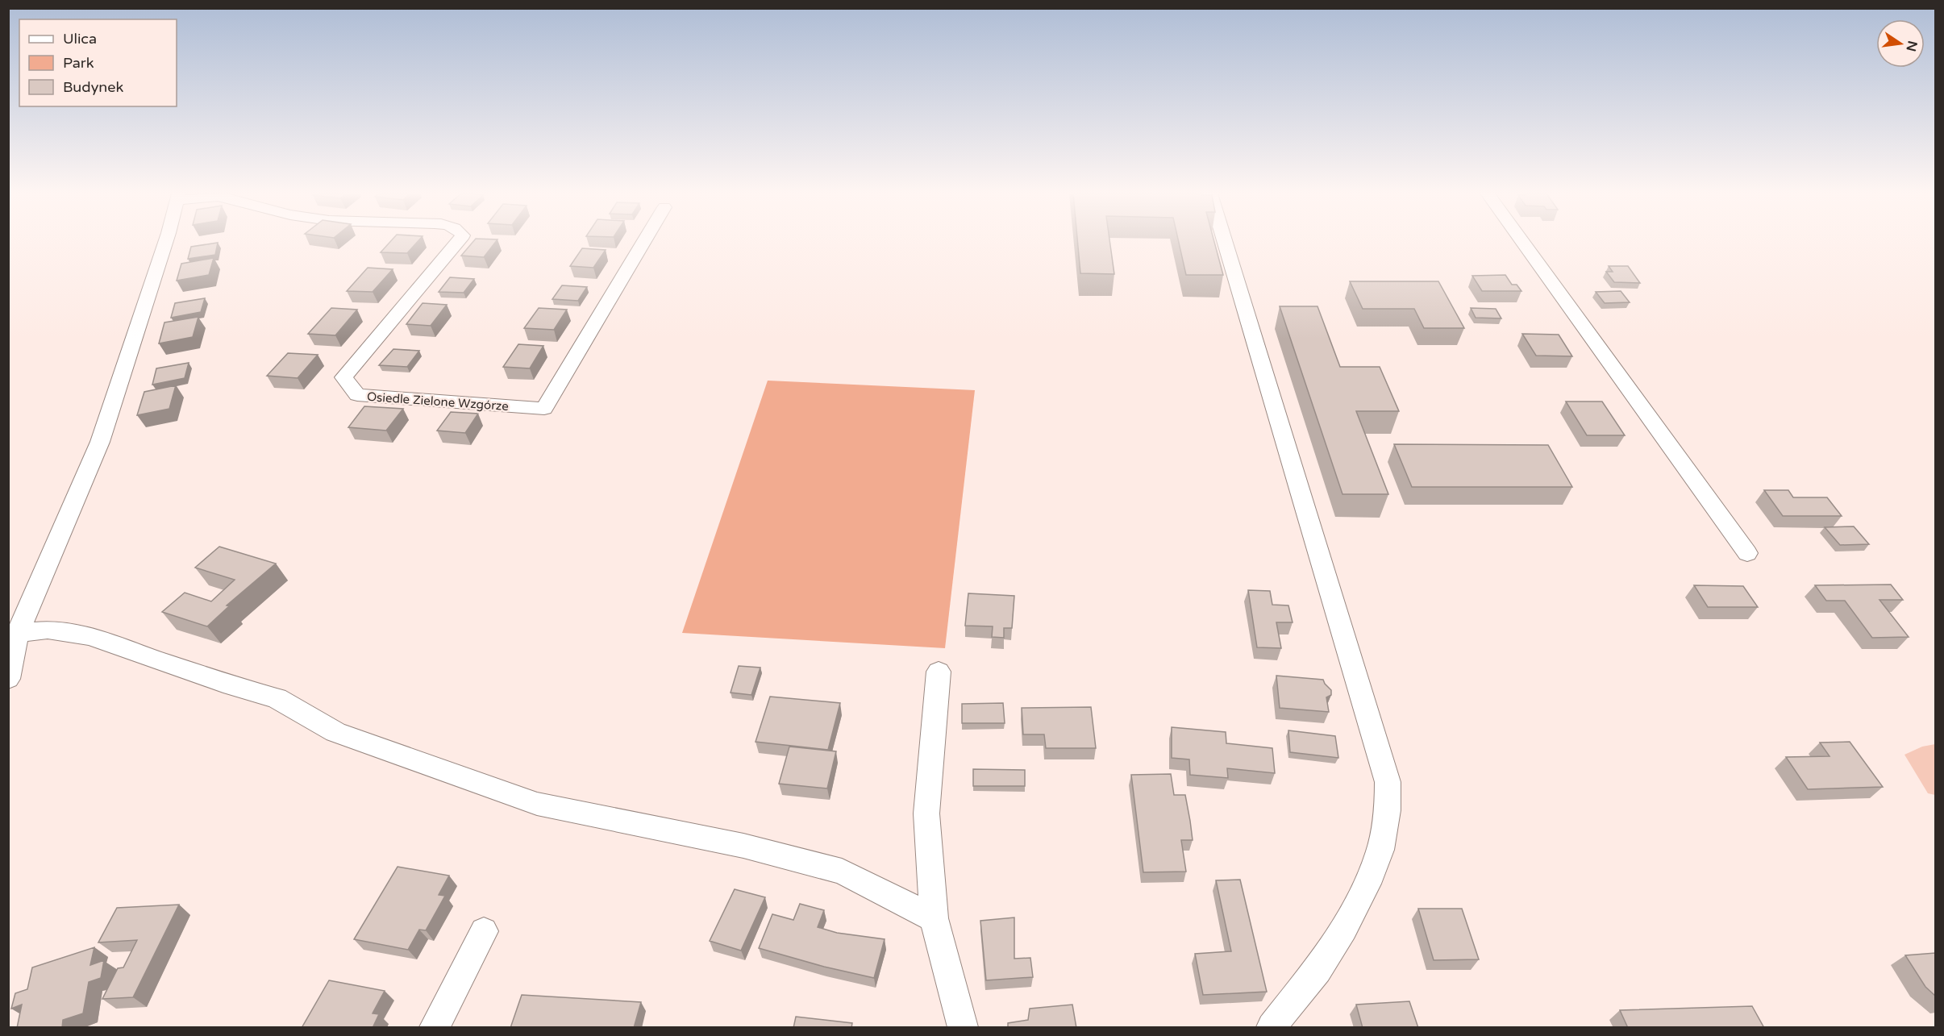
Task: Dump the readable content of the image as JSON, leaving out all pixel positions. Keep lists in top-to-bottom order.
{
  "streets": {
    "street": ["Osiedle Zielone Wzgórze"]
  },
  "legend": ["Ulica", "Park", "Budynek"],
  "north": "right"
}
